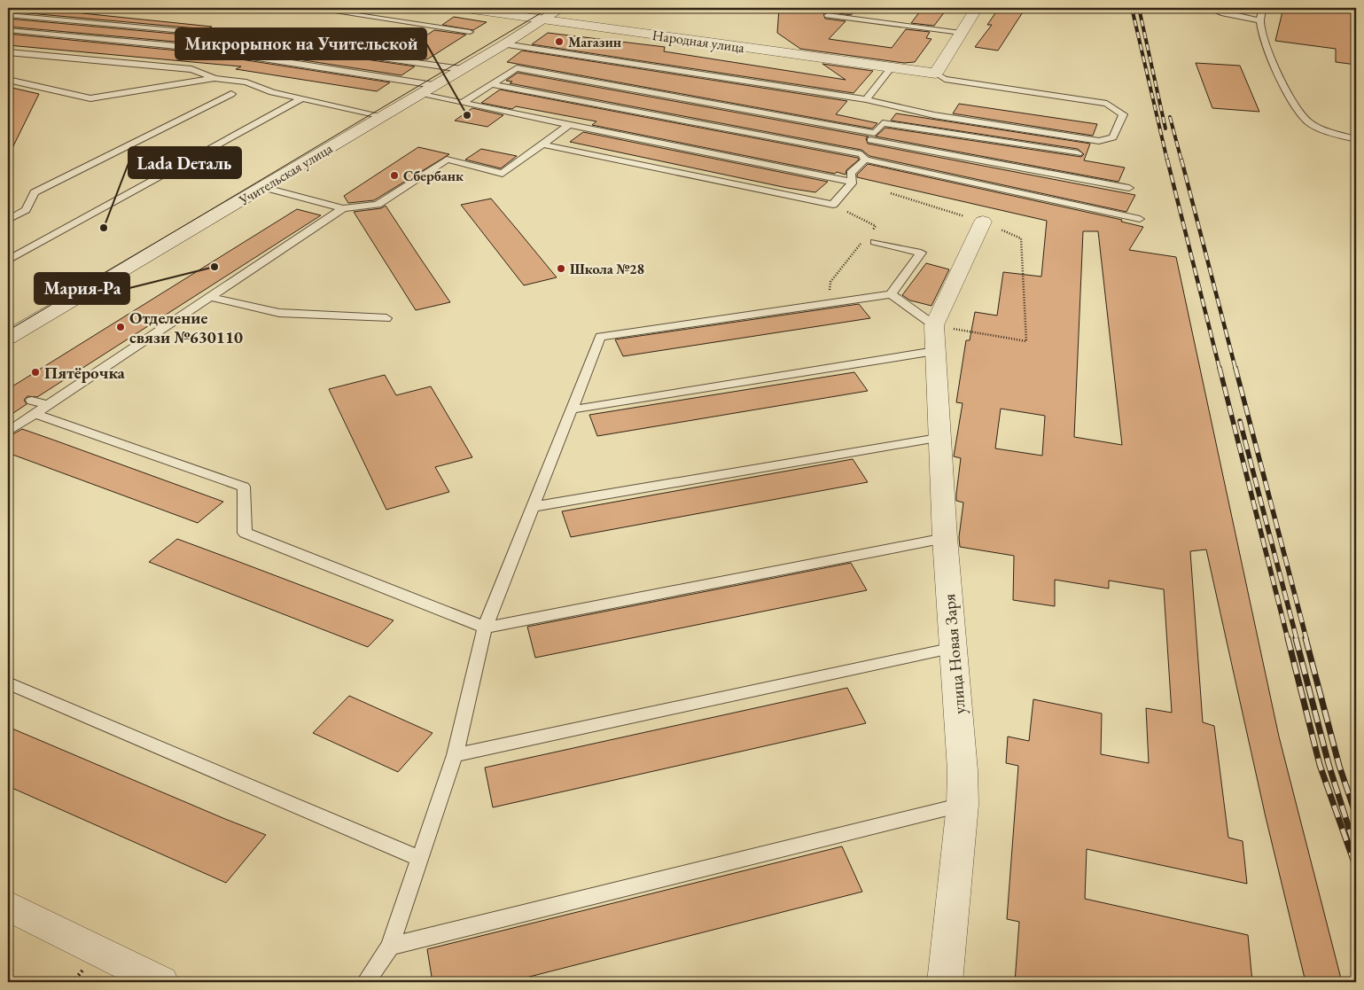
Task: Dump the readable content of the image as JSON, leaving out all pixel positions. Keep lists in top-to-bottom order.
{
  "streets": {
    "street": ["Народная улица", "Учительская улица", "улица Новая Заря"]
  },
  "crossings": [
    ["Народная улица", "Учительская улица"]
  ],
  "places": [
    "Магазин",
    "Микрорынок на Учительской",
    "Сбербанк",
    "Lada Dеталь",
    "Мария-Ра",
    "Школа №28",
    "Отделение связи №630110",
    "Пятёрочка"
  ]
}
